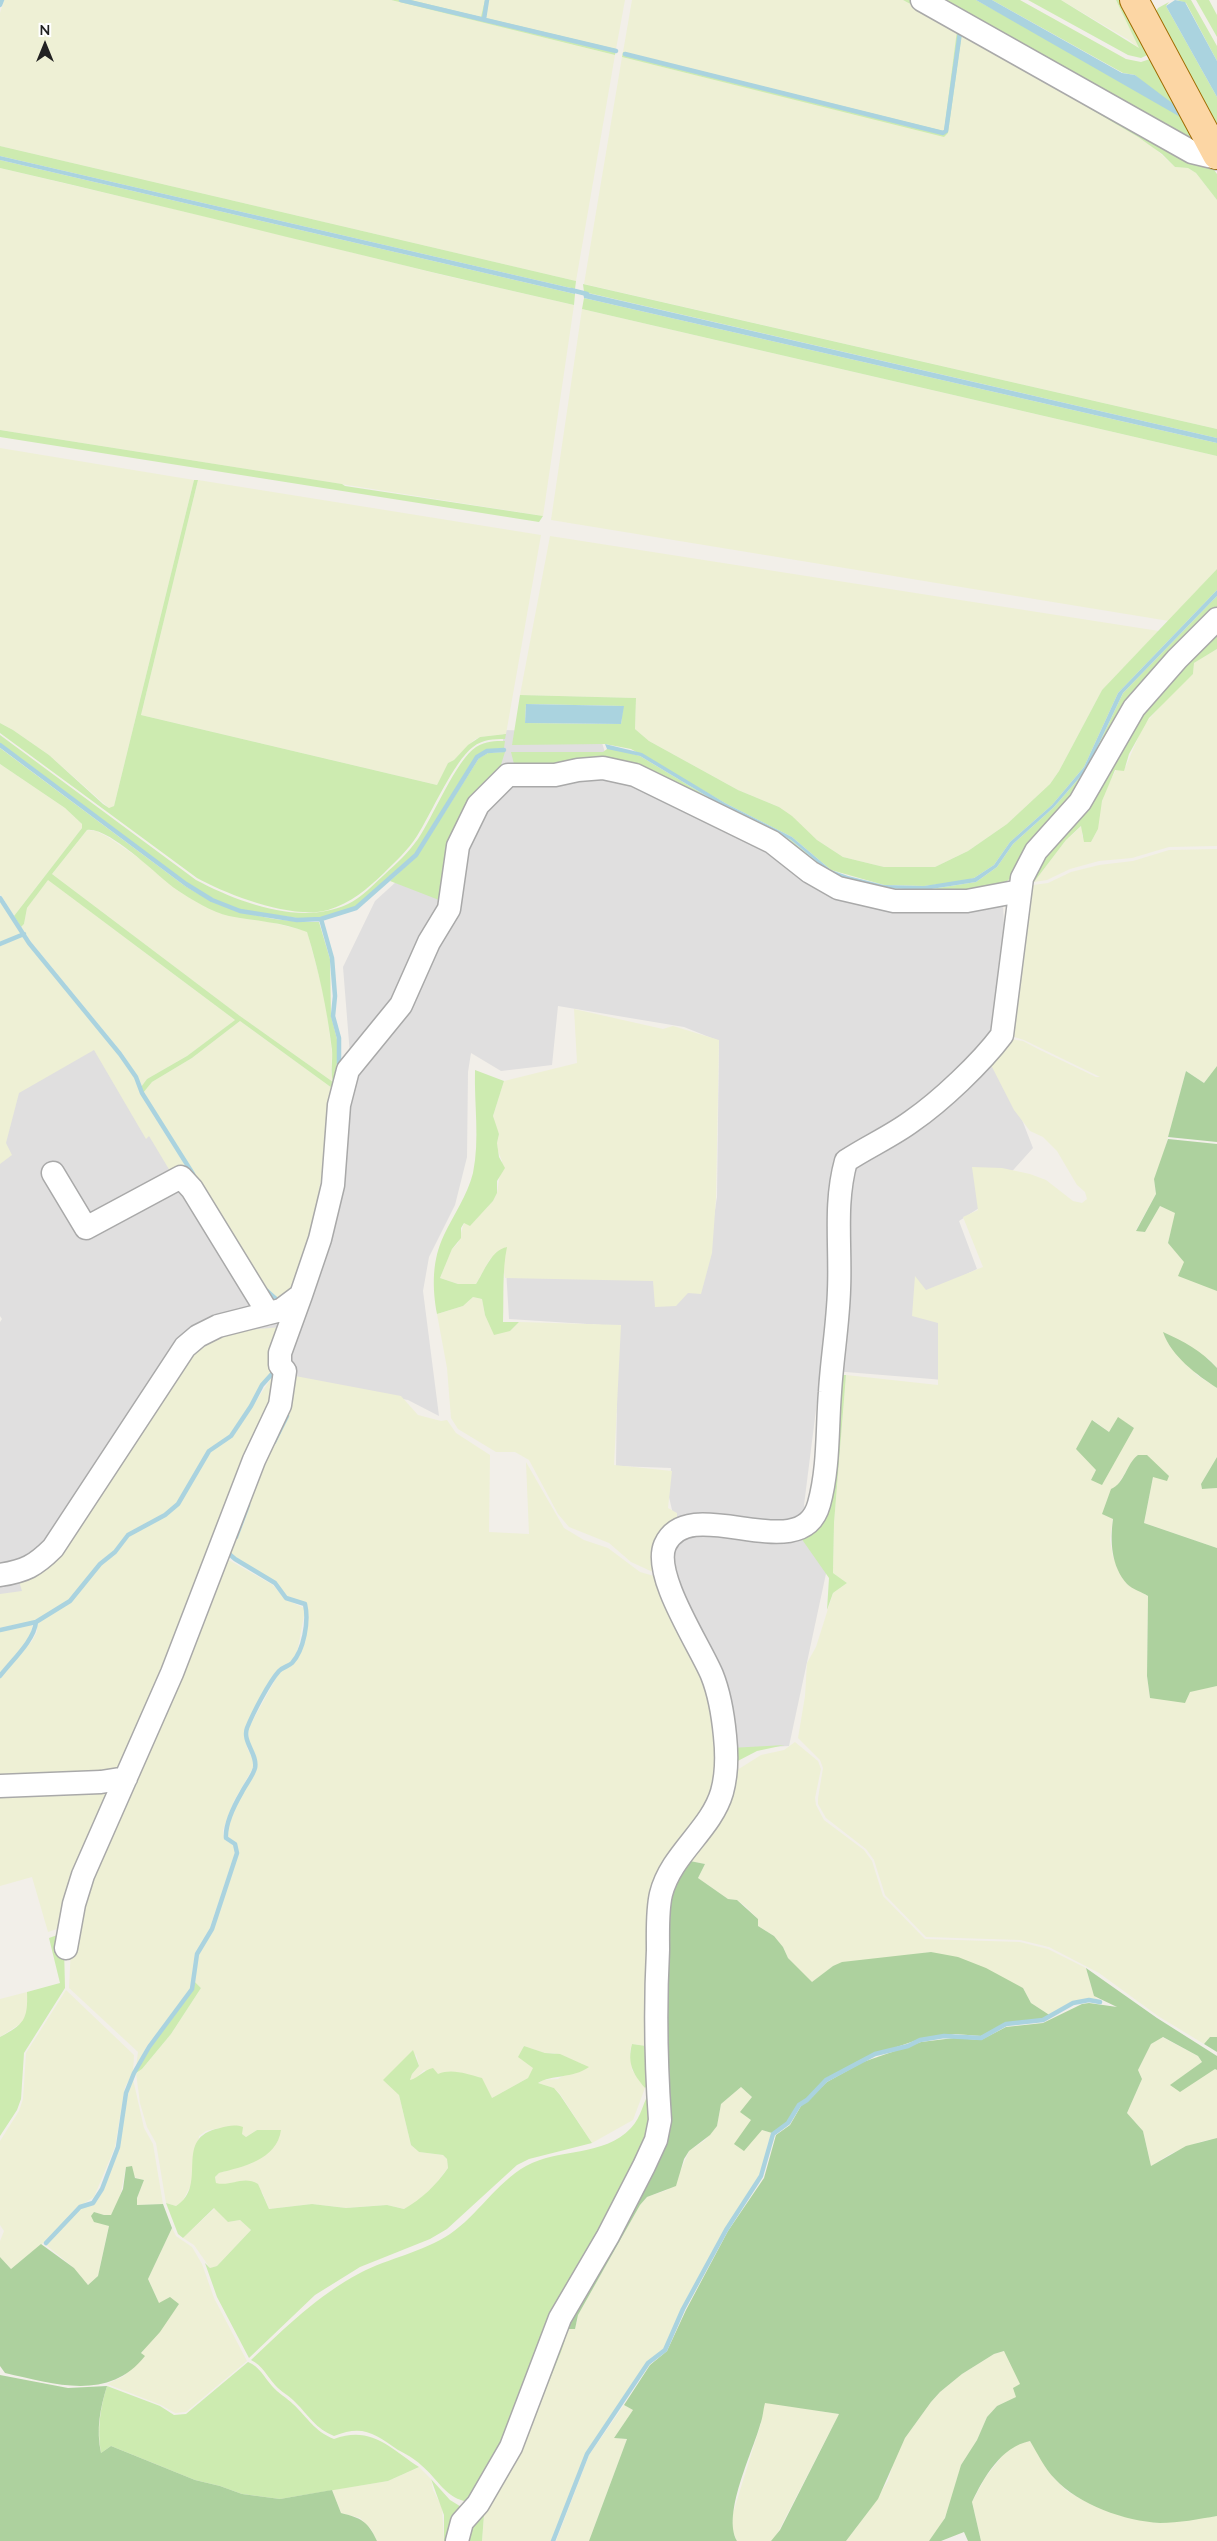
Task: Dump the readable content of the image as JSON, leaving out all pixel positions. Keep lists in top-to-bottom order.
{
  "north": "top"
}
